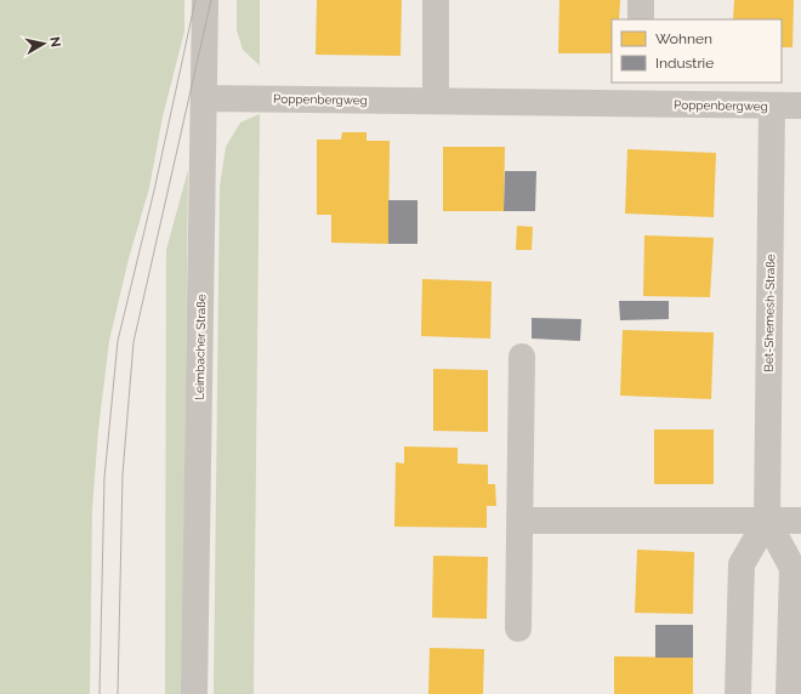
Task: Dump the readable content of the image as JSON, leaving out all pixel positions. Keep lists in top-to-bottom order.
{
  "streets": {
    "street": ["Poppenbergweg", "Bet-Shemesh-Straße", "Leimbacher Straße"]
  },
  "crossings": [
    ["Poppenbergweg", "Bet-Shemesh-Straße"],
    ["Poppenbergweg", "Leimbacher Straße"]
  ],
  "legend": ["Wohnen", "Industrie"],
  "north": "right"
}
